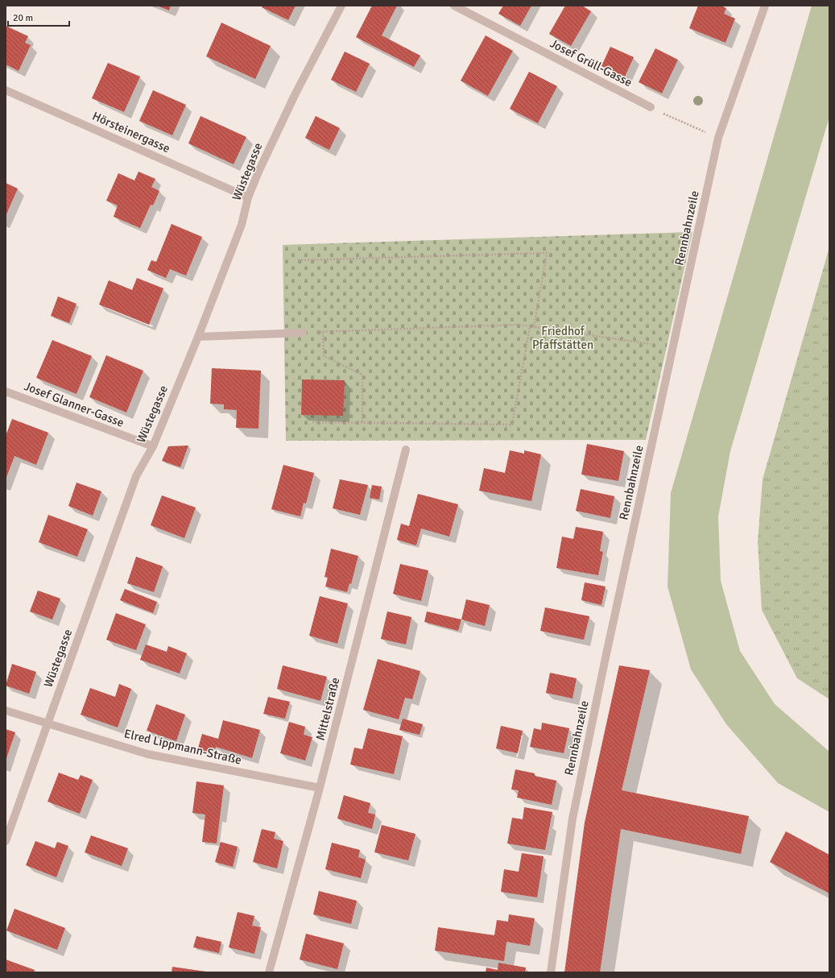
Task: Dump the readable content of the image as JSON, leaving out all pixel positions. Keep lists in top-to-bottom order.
{
  "streets": {
    "street": [
      "Josef Grüll-Gasse",
      "Hörsteinergasse",
      "Wüstegasse",
      "Rennbahnzeile",
      "Josef Glanner-Gasse",
      "Mittelstraße",
      "Elred Lippmann-Straße"
    ]
  },
  "crossings": [
    ["Hörsteinergasse", "Wüstegasse"],
    ["Wüstegasse", "Josef Glanner-Gasse"],
    ["Wüstegasse", "Elred Lippmann-Straße"],
    ["Mittelstraße", "Elred Lippmann-Straße"]
  ],
  "parks": ["Friedhof Pfaffstätten"],
  "scale_bar": "20 m"
}
